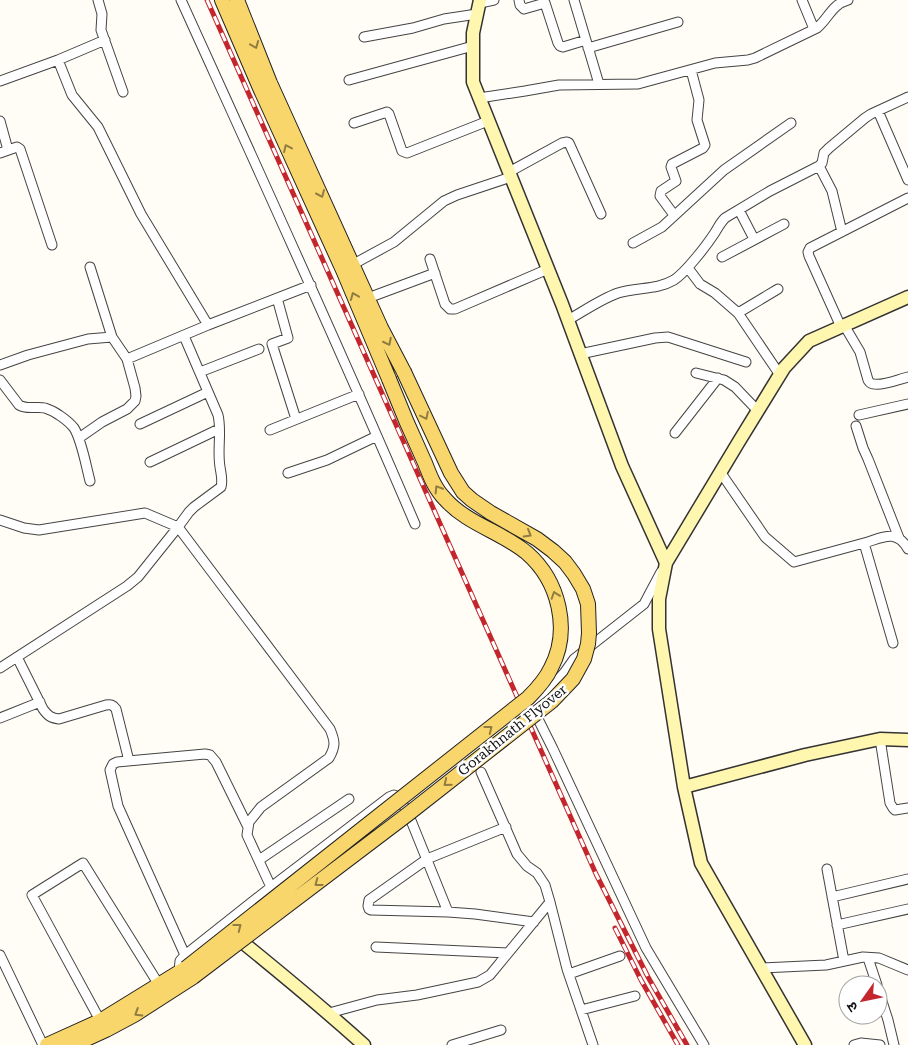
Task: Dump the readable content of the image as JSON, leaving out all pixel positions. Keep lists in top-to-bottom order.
{
  "streets": {
    "main road": ["Gorakhnath Flyover"]
  },
  "north": "bottom left"
}
